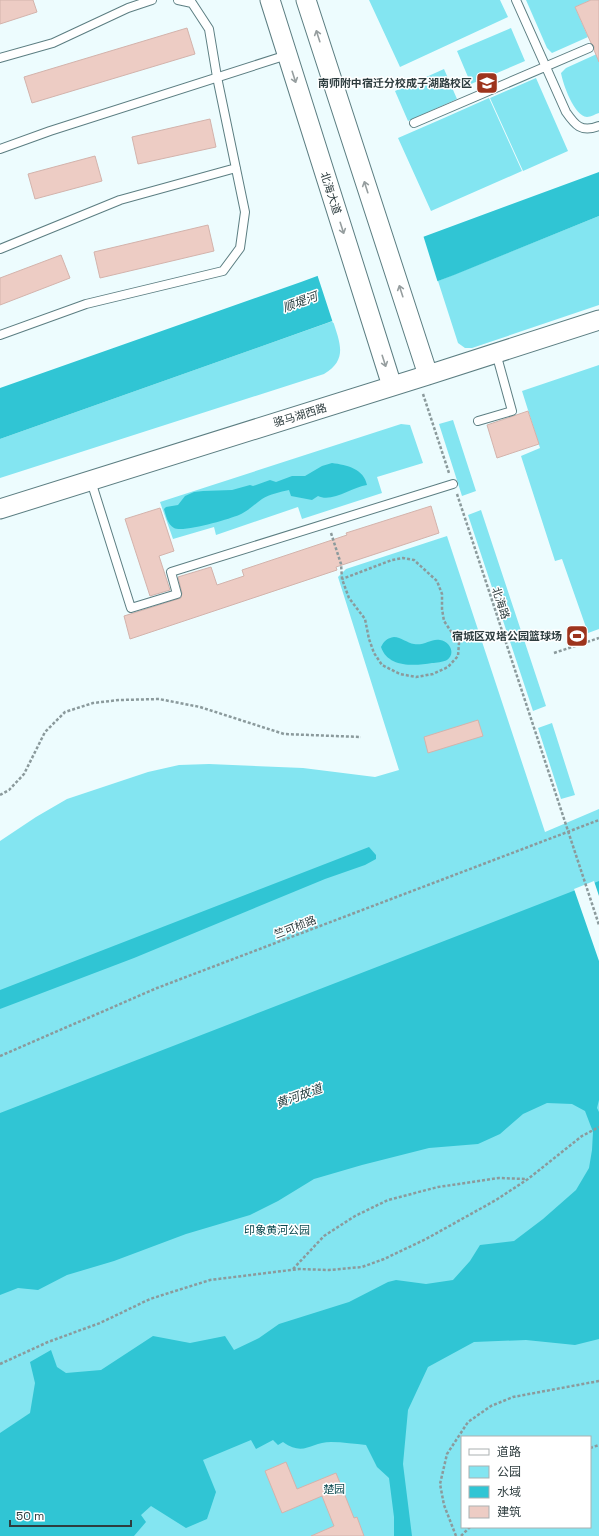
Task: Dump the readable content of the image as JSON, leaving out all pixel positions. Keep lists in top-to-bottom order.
{
  "streets": {
    "street": ["北海大道", "骆马湖西路"],
    "path": ["北海路", "竺可桢路"]
  },
  "crossings": [
    ["北海大道", "骆马湖西路"],
    ["骆马湖西路", "北海路"],
    ["北海路", "竺可桢路"]
  ],
  "water": ["顺堤河", "黄河故道"],
  "parks": ["印象黄河公园", "楚园"],
  "places": {
    "school or university": ["南师附中宿迁分校成子湖路校区"],
    "sports": ["宿城区双塔公园篮球场"]
  },
  "legend": [
    "道路",
    "公园",
    "水域",
    "建筑"
  ],
  "scale_bar": "50 m"
}
